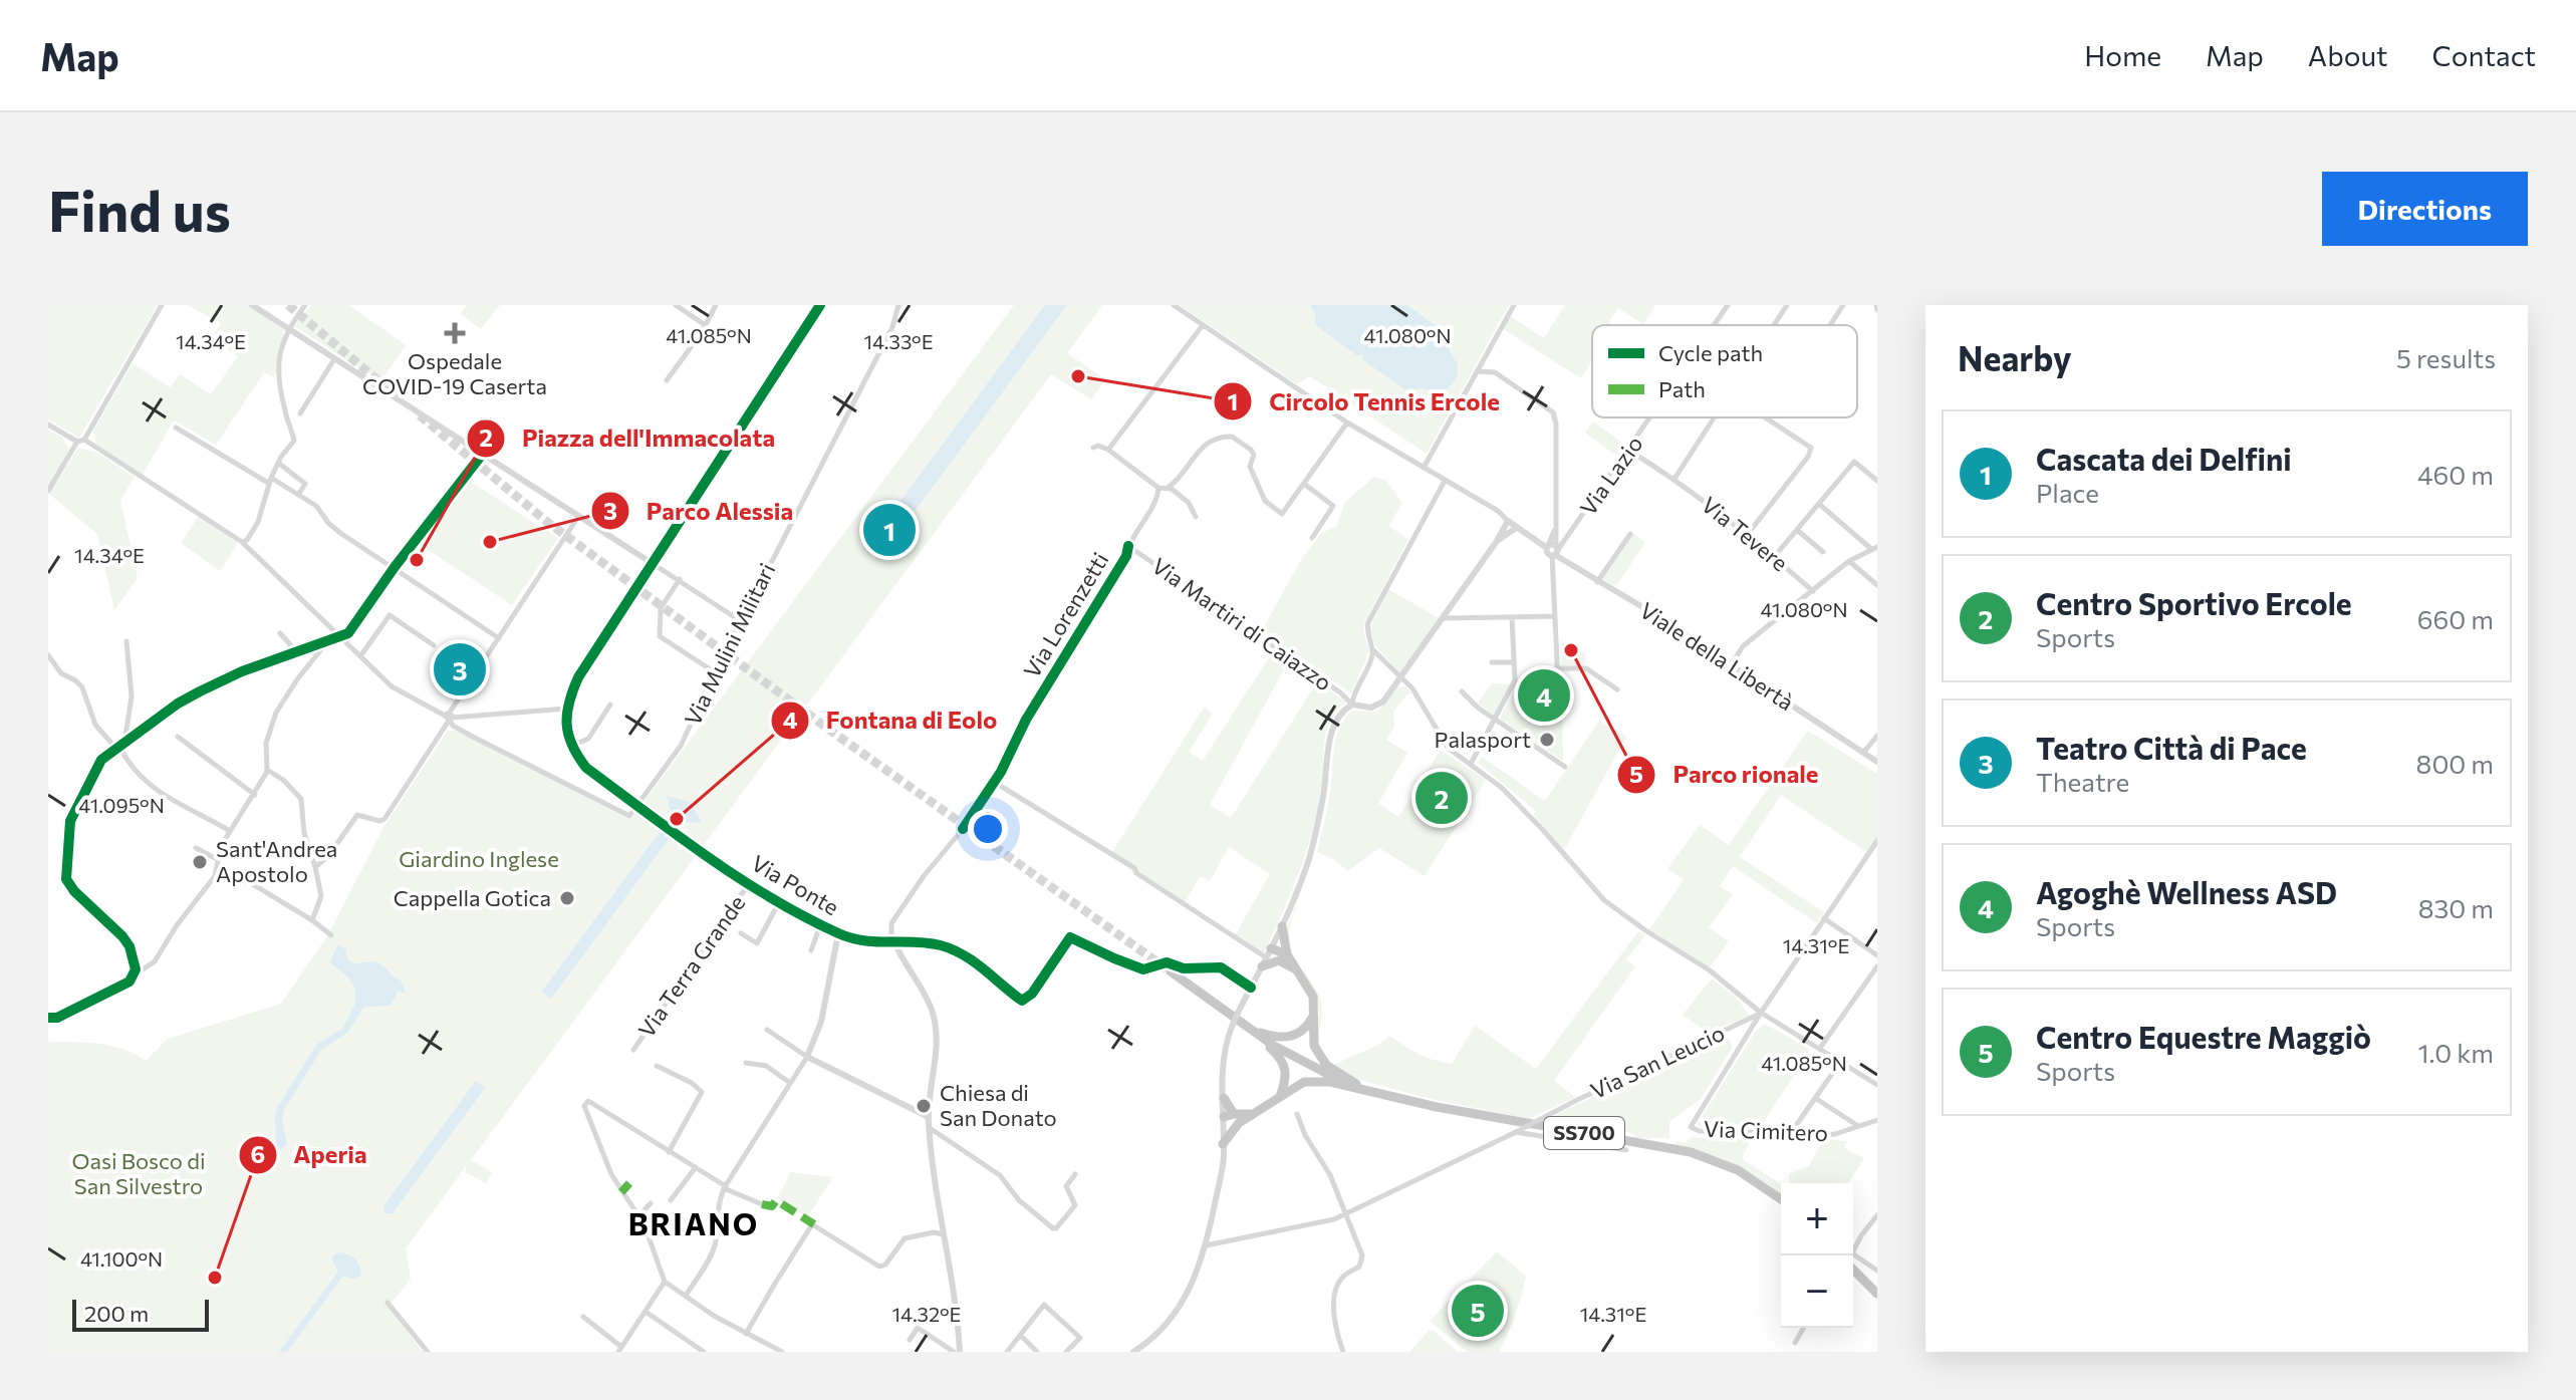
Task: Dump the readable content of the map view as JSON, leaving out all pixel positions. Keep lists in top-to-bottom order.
{
  "streets": {
    "highway": ["SS700"],
    "street": [
      "Via Lazio",
      "Via Tevere",
      "Via Lorenzetti",
      "Via Martiri di Caiazzo",
      "Via Mulini Militari",
      "Viale della Libertà",
      "Via Ponte",
      "Via Terra Grande",
      "Via San Leucio",
      "Via Cimitero"
    ]
  },
  "crossings": [
    ["Via Lazio", "Via Tevere"],
    ["Via Lazio", "Viale della Libertà"],
    ["Via Lorenzetti", "Via Martiri di Caiazzo"],
    ["Via Lorenzetti", "Via Ponte"],
    ["Via Ponte", "Via Terra Grande"],
    ["Via San Leucio", "Via Cimitero"]
  ],
  "districts": ["BRIANO"],
  "parks": ["Giardino Inglese", "Oasi Bosco di San Silvestro"],
  "places": {
    "health": ["Ospedale COVID-19 Caserta"],
    "other": [
      "Circolo Tennis Ercole",
      "Parco Alessia",
      "Piazza dell'Immacolata",
      "Parco rionale",
      "Palasport",
      "Fontana di Eolo",
      "Sant'Andrea Apostolo",
      "Cappella Gotica",
      "Chiesa di San Donato",
      "Aperia"
    ]
  },
  "legend": ["Cycle path", "Path"],
  "scale_bar": "200 m",
  "page": {
    "header": "Map",
    "nav": [
      "Home",
      "Map",
      "About",
      "Contact"
    ],
    "buttons": "Directions",
    "title": "Find us",
    "heading": ["Nearby", "5 results"],
    "list": [
      {
        "mark": "1",
        "name": "Cascata dei Delfini",
        "note": "Place",
        "value": "460 m"
      },
      {
        "mark": "2",
        "name": "Centro Sportivo Ercole",
        "note": "Sports",
        "value": "660 m"
      },
      {
        "mark": "3",
        "name": "Teatro Città di Pace",
        "note": "Theatre",
        "value": "800 m"
      },
      {
        "mark": "4",
        "name": "Agoghè Wellness ASD",
        "note": "Sports",
        "value": "830 m"
      },
      {
        "mark": "5",
        "name": "Centro Equestre Maggiò",
        "note": "Sports",
        "value": "1.0 km"
      }
    ],
    "pins": [
      "1",
      "3",
      "4",
      "2",
      "5"
    ],
    "map_buttons": ["+", "−"],
    "scale": "200 m"
  },
  "coordinates": [
    "41.080°N",
    "41.085°N",
    "14.34°E",
    "14.33°E",
    "41.095°N",
    "14.31°E",
    "41.100°N",
    "14.32°E"
  ]
}
